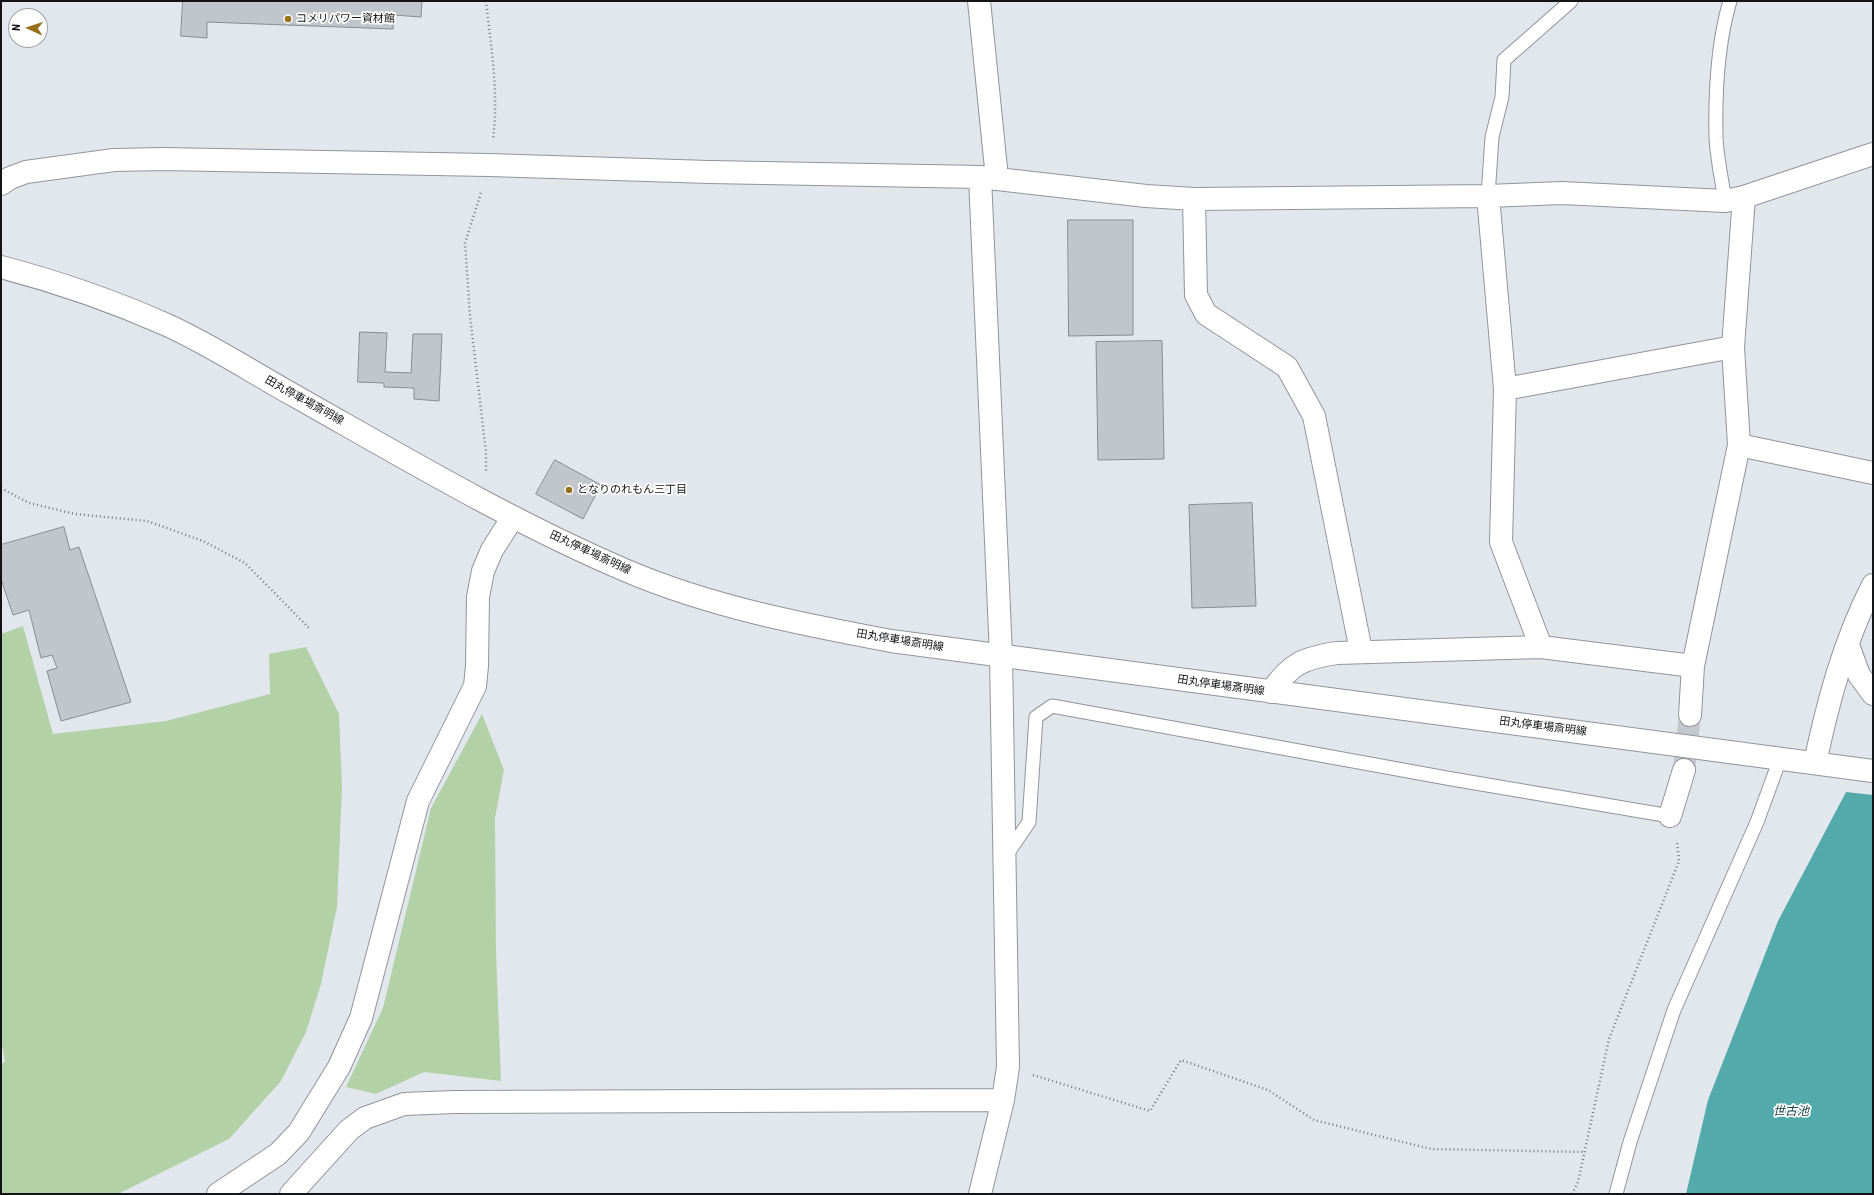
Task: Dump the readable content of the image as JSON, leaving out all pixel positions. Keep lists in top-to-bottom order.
{
  "streets": {
    "street": ["田丸停車場斎明線"]
  },
  "water": ["世古池"],
  "places": ["コメリパワー資材館", "となりのれもん三丁目"],
  "north": "left"
}
